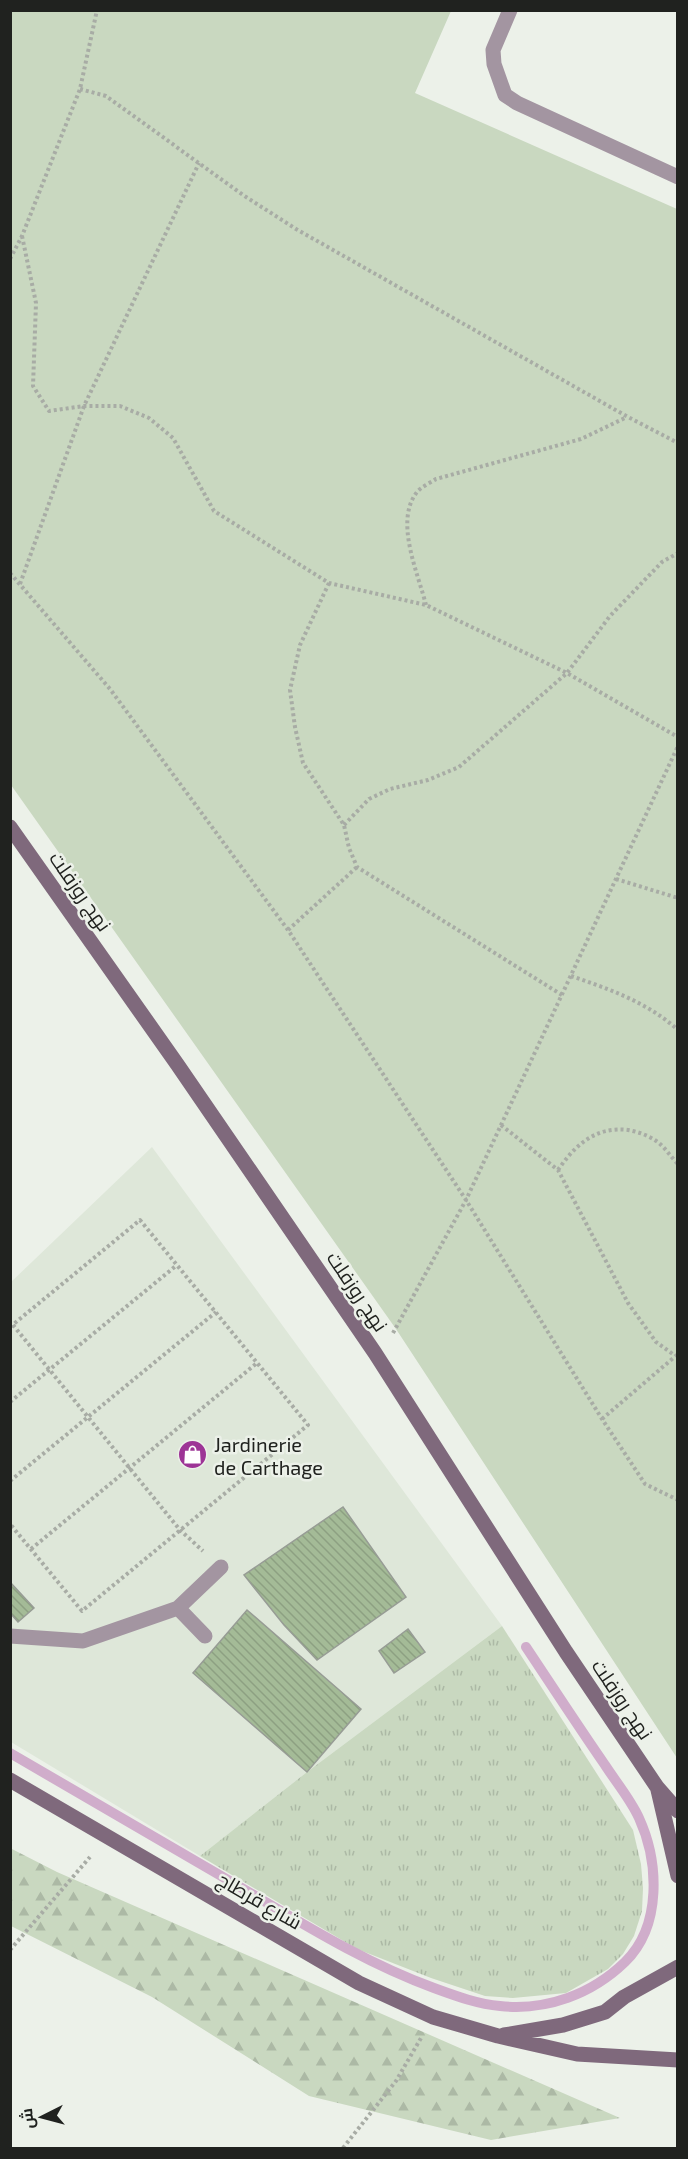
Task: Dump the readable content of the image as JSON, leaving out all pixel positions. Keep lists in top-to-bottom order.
{
  "streets": {
    "street": ["نهج روزفلت", "شارع قرطاج"]
  },
  "places": {
    "shop": ["Jardinerie de Carthage"]
  },
  "north": "left"
}
